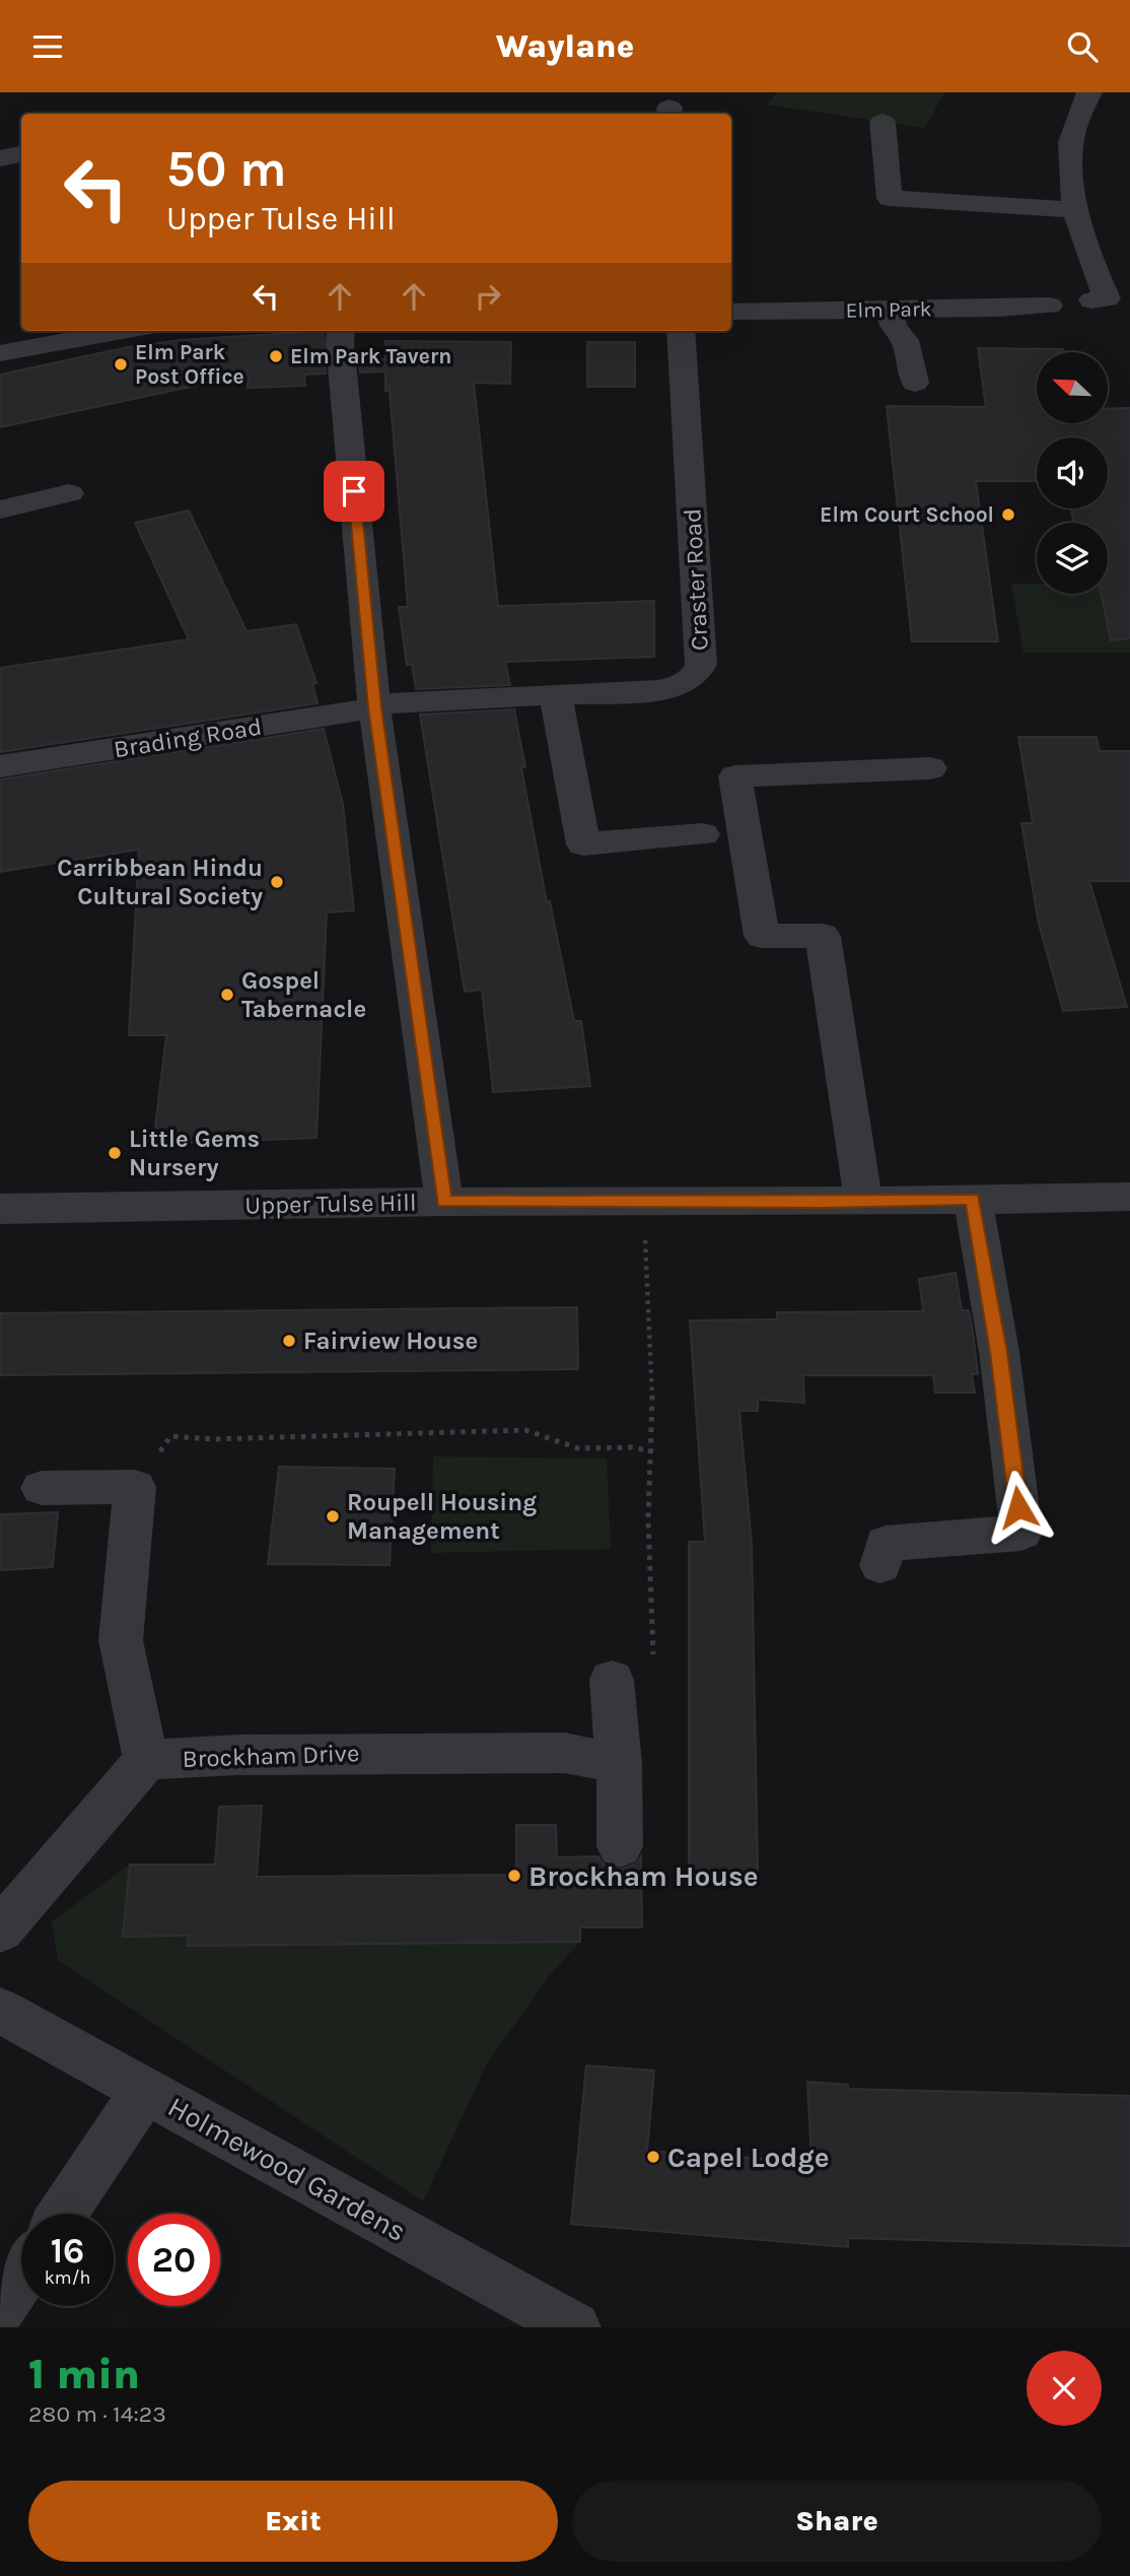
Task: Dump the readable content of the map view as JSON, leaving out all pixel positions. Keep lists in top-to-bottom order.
{
  "streets": {
    "street": [
      "Elm Park",
      "Craster Road",
      "Brading Road",
      "Upper Tulse Hill",
      "Brockham Drive",
      "Holmewood Gardens"
    ]
  },
  "crossings": [
    ["Craster Road", "Brading Road"]
  ],
  "places": [
    "Elm Park Tavern",
    "Elm Park Post Office",
    "Elm Court School",
    "Carribbean Hindu Cultural Society",
    "Gospel Tabernacle",
    "Little Gems Nursery",
    "Fairview House",
    "Roupell Housing Management",
    "Brockham House",
    "Capel Lodge"
  ],
  "north": "top left",
  "page": {
    "header": "Waylane",
    "turn": ["50 m", "Upper Tulse Hill"],
    "speed": "16 km/h",
    "limit": "20",
    "heading": ["1 min", "280 m · 14:23"],
    "buttons": ["Exit", "Share"]
  }
}
